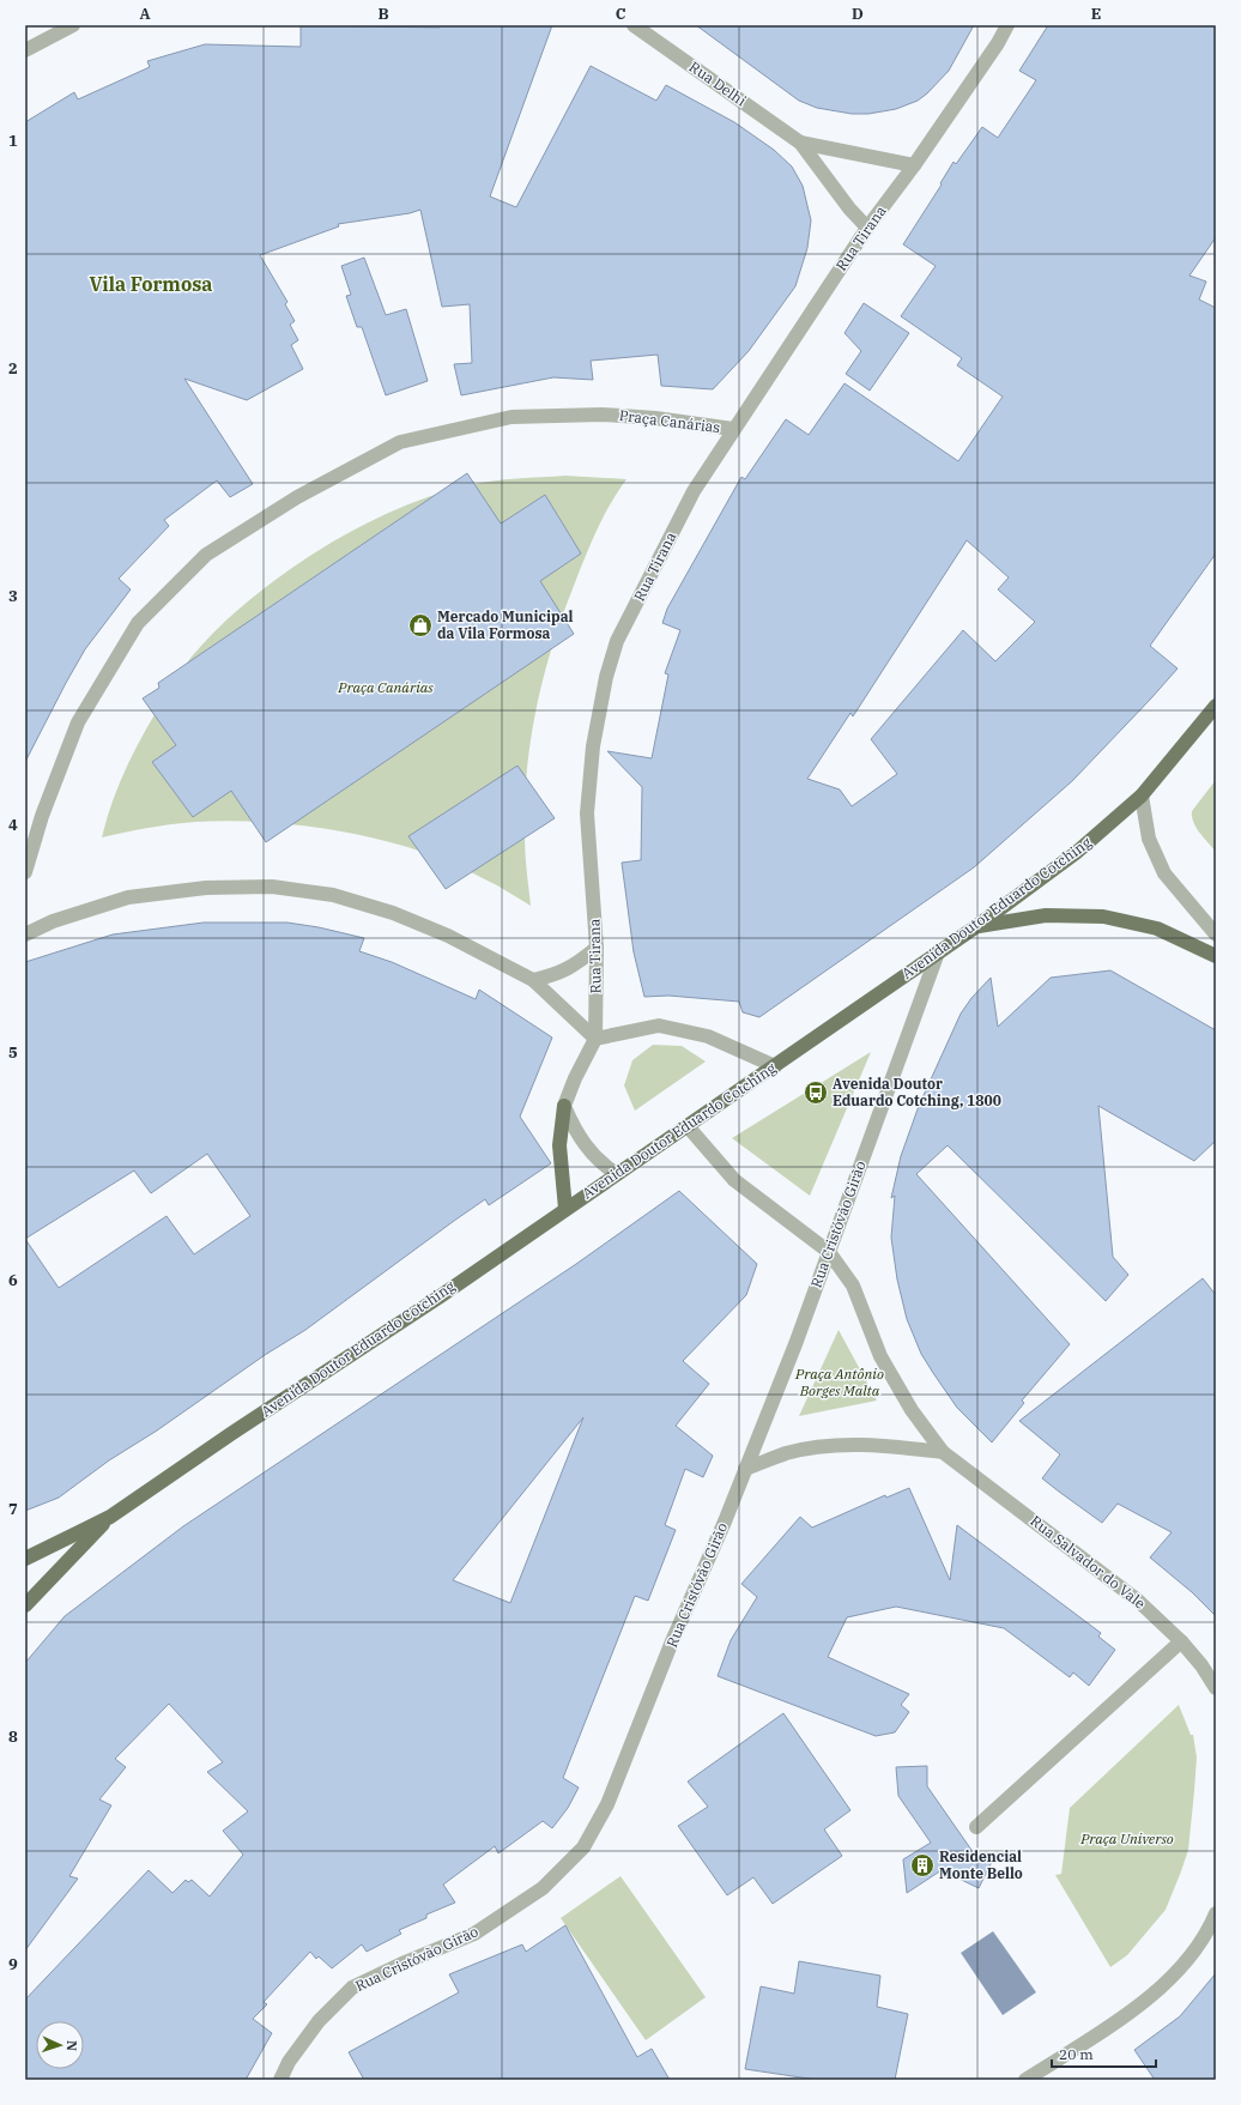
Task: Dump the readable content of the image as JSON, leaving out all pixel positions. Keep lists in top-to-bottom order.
{
  "streets": {
    "main road": ["Avenida Doutor Eduardo Cotching"],
    "street": [
      "Rua Delhi",
      "Rua Tirana",
      "Praça Canárias",
      "Rua Cristóvão Girão",
      "Rua Salvador do Vale"
    ]
  },
  "crossings": [
    ["Rua Delhi", "Rua Tirana"],
    ["Rua Tirana", "Praça Canárias"],
    ["Avenida Doutor Eduardo Cotching", "Rua Cristóvão Girão"],
    ["Rua Cristóvão Girão", "Rua Salvador do Vale"]
  ],
  "districts": ["Vila Formosa"],
  "parks": ["Praça Canárias", "Praça Antônio Borges Malta", "Praça Universo"],
  "places": {
    "shop": ["Mercado Municipal da Vila Formosa"],
    "bus stop": ["Avenida Doutor Eduardo Cotching, 1800"],
    "building": ["Residencial Monte Bello"]
  },
  "scale_bar": "20 m",
  "north": "right",
  "grid": {
    "columns": [
      "A",
      "B",
      "C",
      "D",
      "E"
    ],
    "rows": [
      "1",
      "2",
      "3",
      "4",
      "5",
      "6",
      "7",
      "8",
      "9"
    ]
  }
}
